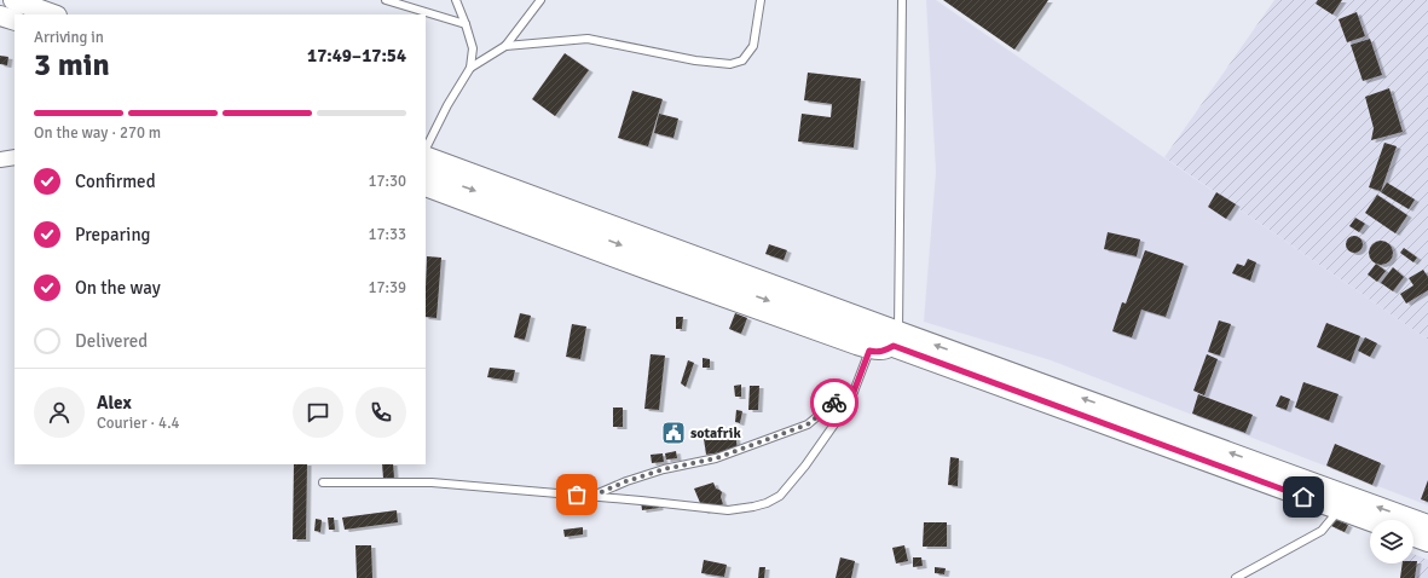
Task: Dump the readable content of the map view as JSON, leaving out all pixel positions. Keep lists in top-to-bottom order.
{
  "places": {
    "public building": ["sotafrik"]
  },
  "page": {
    "heading": ["3 min", "Arriving in", "17:49–17:54"],
    "panel": ["Alex", "Courier · 4.4"],
    "bar": "On the way · 270 m",
    "list": [
      ["Confirmed", "17:30"],
      ["Preparing", "17:33"],
      ["On the way", "17:39"],
      "Delivered"
    ]
  }
}
